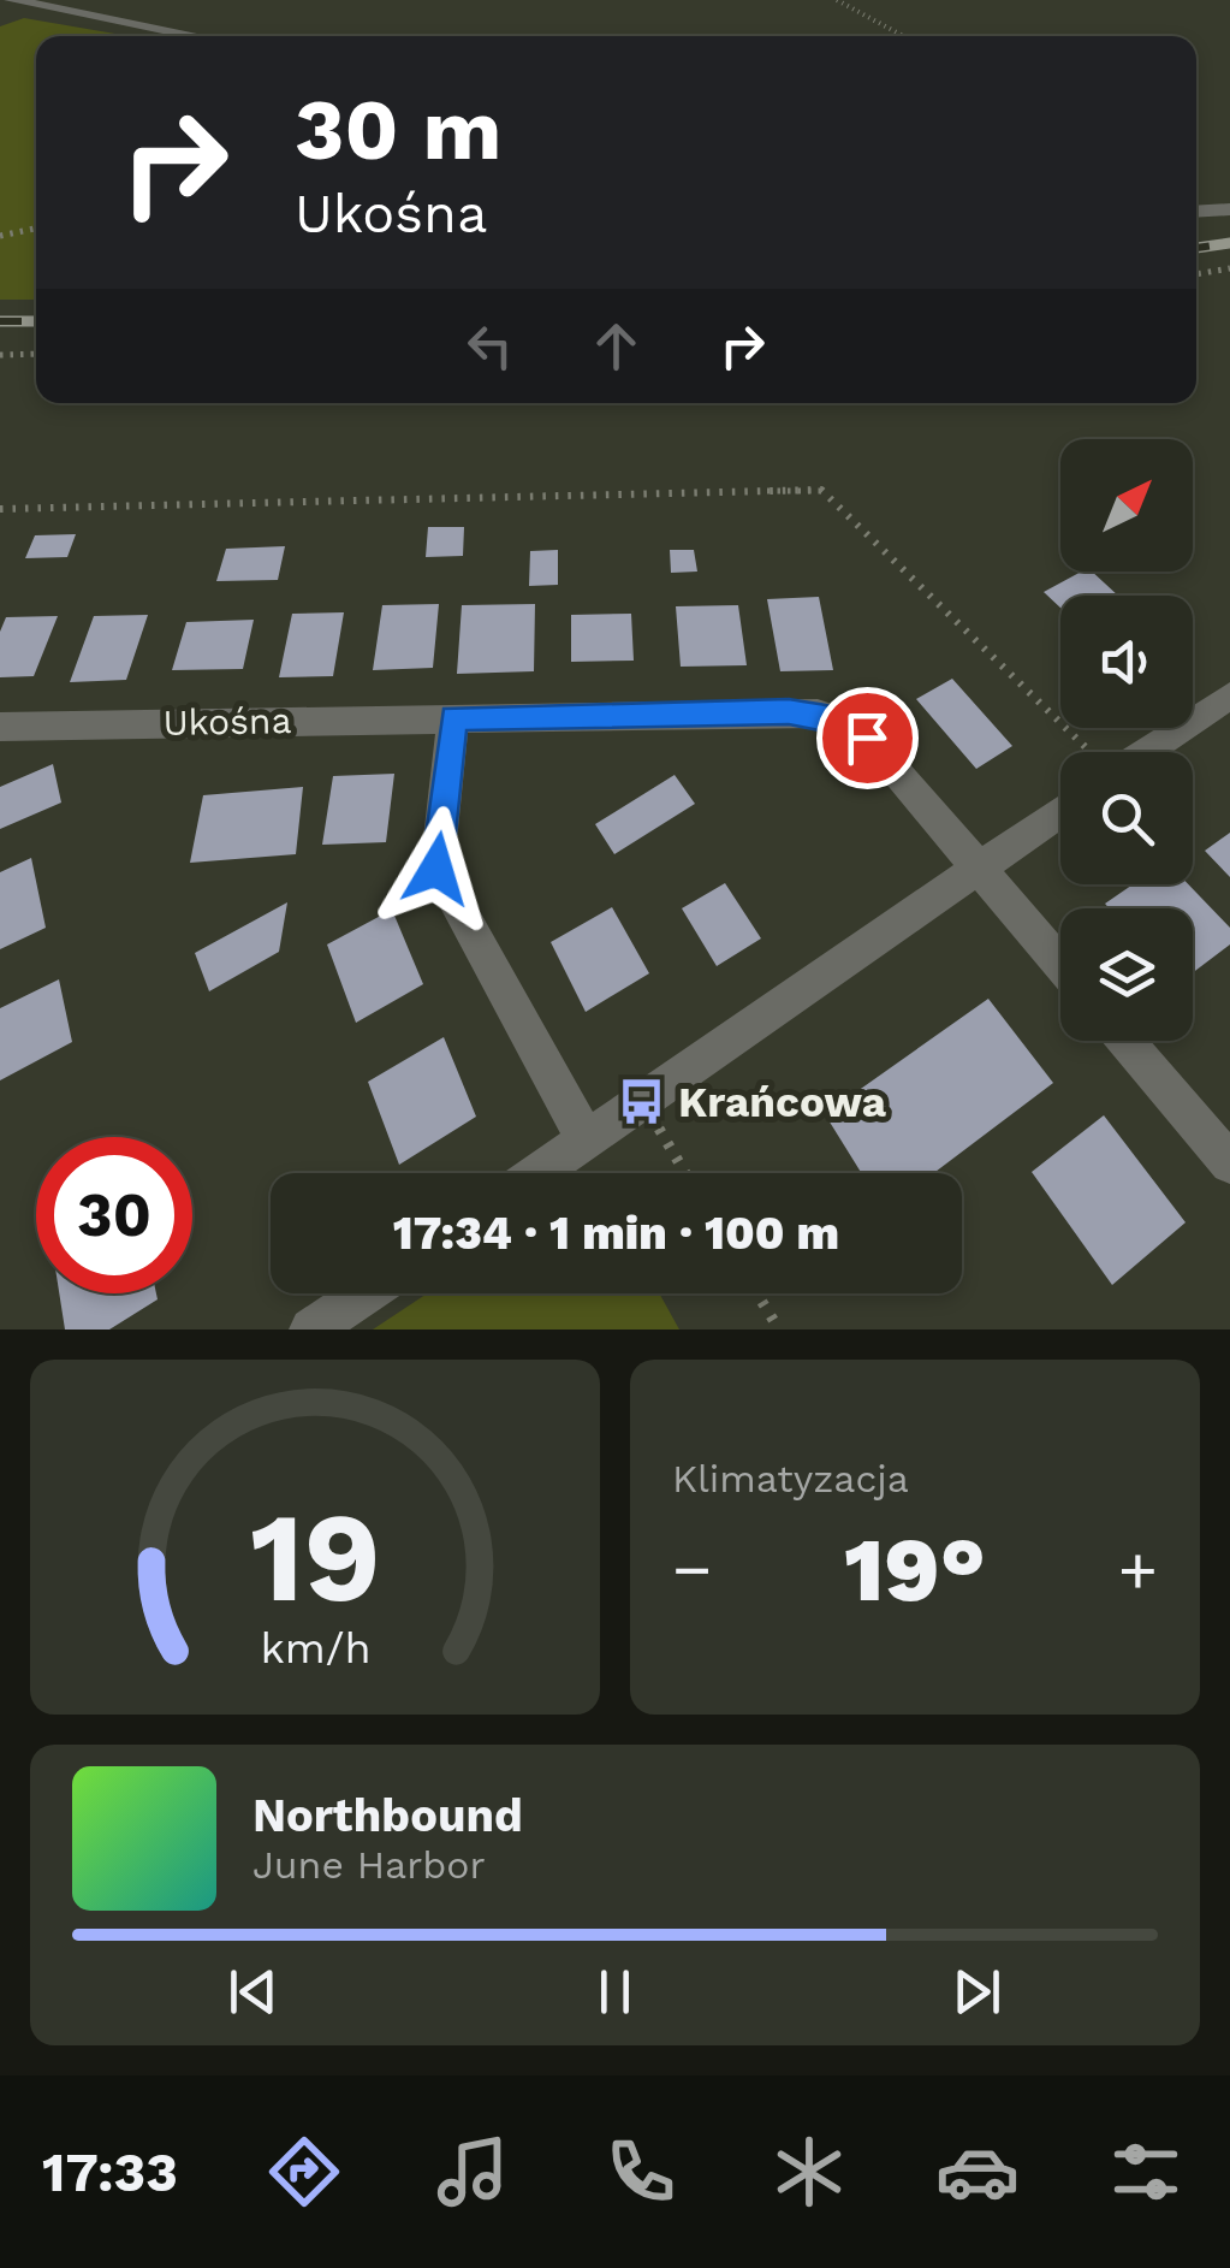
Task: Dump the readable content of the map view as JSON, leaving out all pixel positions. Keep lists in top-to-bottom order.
{
  "streets": {
    "street": ["Ukośna"]
  },
  "places": {
    "bus stop": ["Krańcowa"]
  },
  "north": "top right",
  "page": {
    "turn": ["30 m", "Ukośna"],
    "limit": "30",
    "trip": "17:34 · 1 min · 100 m",
    "tile": "Klimatyzacja",
    "heat": ["−", "19°", "+"],
    "song": ["Northbound", "June Harbor"],
    "tabs": "17:33",
    "gauge": ["19", "km/h"]
  }
}
